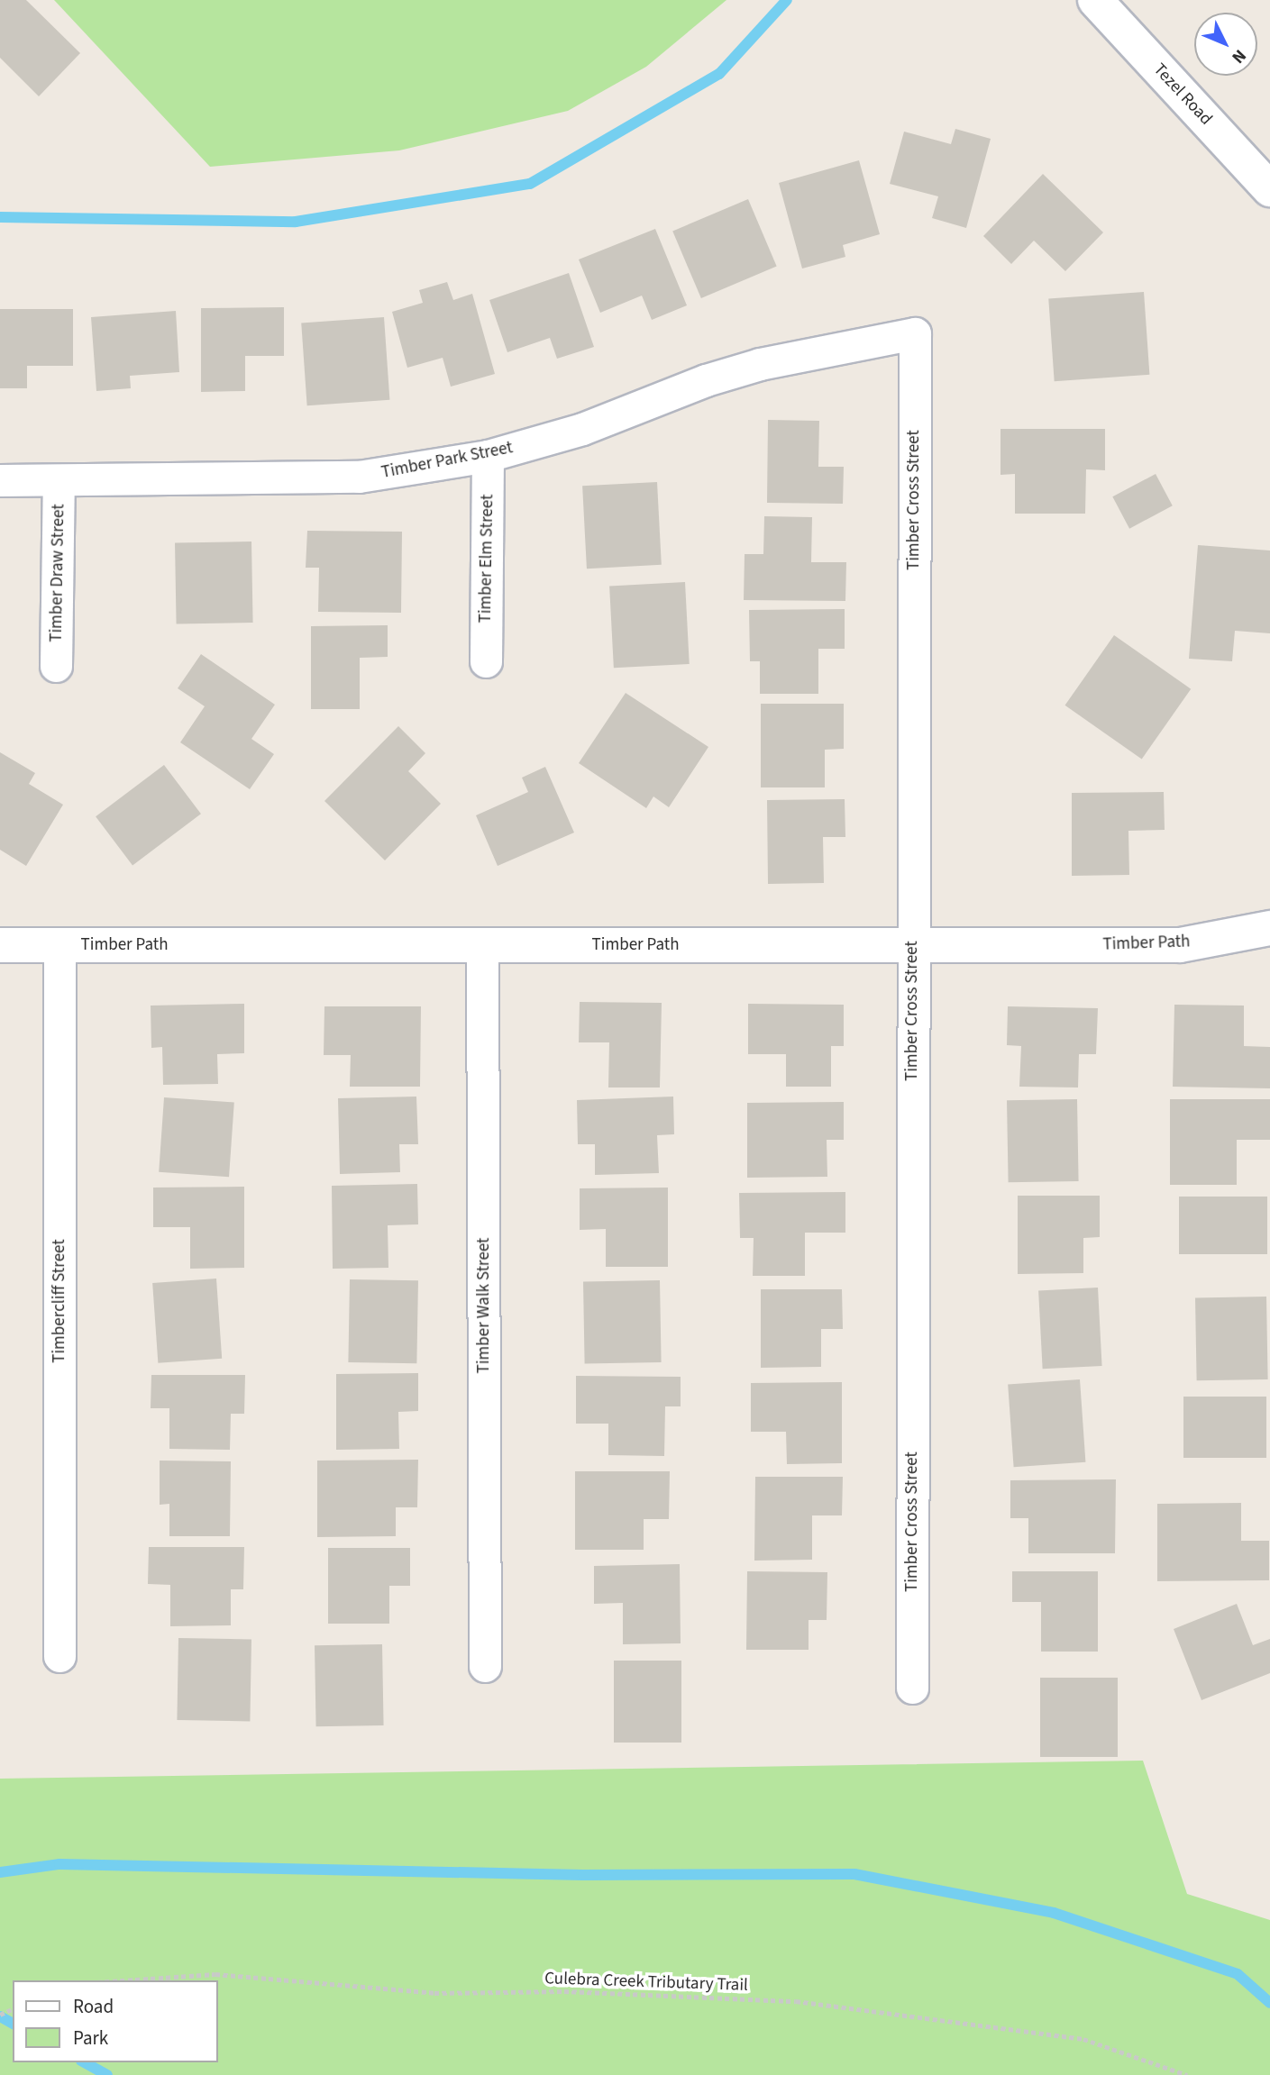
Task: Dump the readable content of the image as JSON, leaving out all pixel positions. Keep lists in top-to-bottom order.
{
  "streets": {
    "street": [
      "Tezel Road",
      "Timber Park Street",
      "Timber Cross Street",
      "Timber Elm Street",
      "Timber Draw Street",
      "Timber Path",
      "Timbercliff Street",
      "Timber Walk Street"
    ],
    "path": ["Culebra Creek Tributary Trail"]
  },
  "crossings": [
    ["Timber Park Street", "Timber Cross Street"],
    ["Timber Park Street", "Timber Elm Street"],
    ["Timber Park Street", "Timber Draw Street"],
    ["Timber Cross Street", "Timber Path"],
    ["Timber Path", "Timbercliff Street"],
    ["Timber Path", "Timber Walk Street"]
  ],
  "legend": ["Road", "Park"],
  "north": "bottom right"
}
